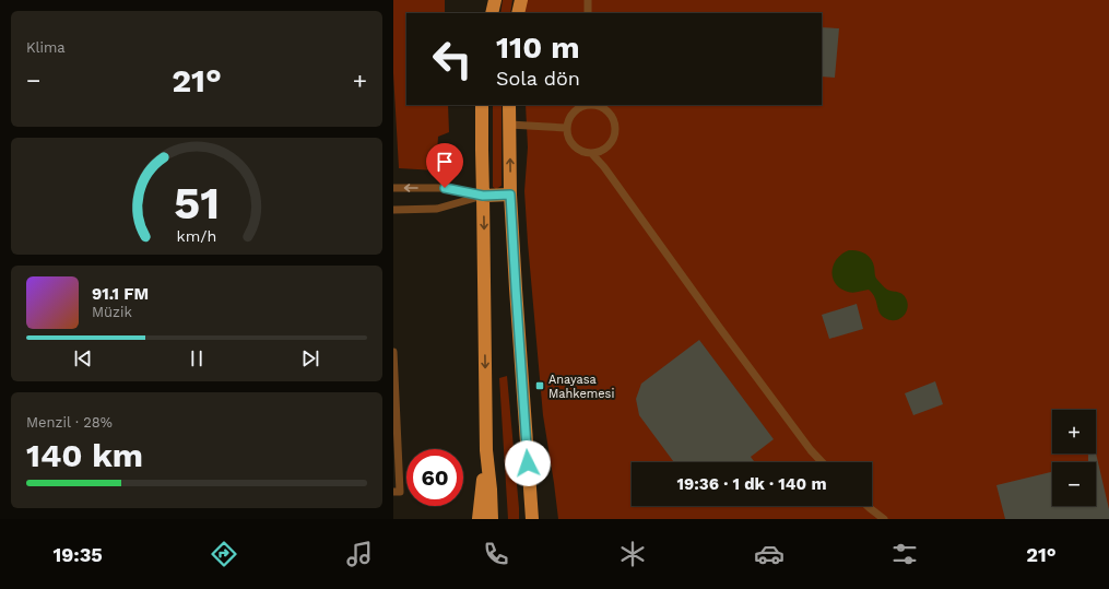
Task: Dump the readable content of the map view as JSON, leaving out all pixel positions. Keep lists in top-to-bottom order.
{
  "places": {
    "transit": ["Anayasa Mahkemesi"]
  },
  "page": {
    "tile": [
      "Klima",
      ["Menzil · 28%", "140 km"]
    ],
    "turn": ["110 m", "Sola dön"],
    "heat": ["−", "21°", "+"],
    "song": ["91.1 FM", "Müzik"],
    "map_buttons": ["+", "−"],
    "limit": "60",
    "trip": "19:36 · 1 dk · 140 m",
    "tabs": ["19:35", "21°"],
    "gauge": ["51", "km/h"]
  }
}
